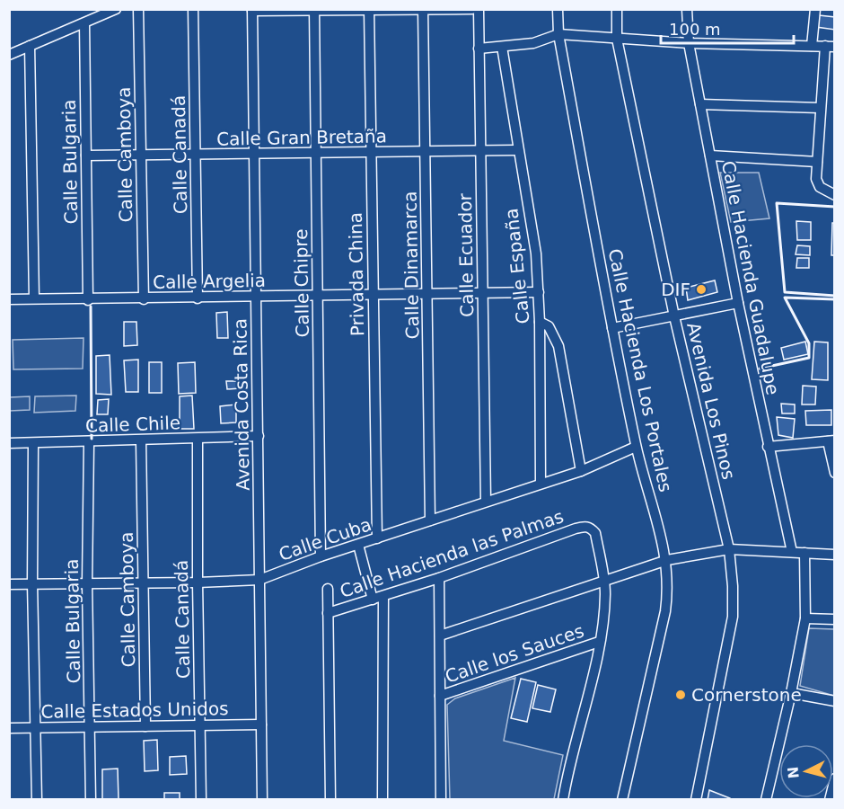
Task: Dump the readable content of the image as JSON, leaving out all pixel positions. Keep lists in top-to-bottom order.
{
  "streets": {
    "street": [
      "Calle Gran Bretaña",
      "Calle Camboya",
      "Calle Canadá",
      "Calle Bulgaria",
      "Calle Ecuador",
      "Calle Dinamarca",
      "Calle España",
      "Privada China",
      "Calle Hacienda Guadalupe",
      "Calle Argelia",
      "Calle Chipre",
      "Calle Hacienda Los Portales",
      "Avenida Los Pinos",
      "Avenida Costa Rica",
      "Calle Chile",
      "Calle Cuba",
      "Calle Hacienda las Palmas",
      "Calle los Sauces",
      "Calle Estados Unidos"
    ]
  },
  "crossings": [
    ["Calle Gran Bretaña", "Calle Camboya"],
    ["Calle Gran Bretaña", "Calle Canadá"],
    ["Calle Gran Bretaña", "Calle Bulgaria"],
    ["Calle Gran Bretaña", "Calle Ecuador"],
    ["Calle Gran Bretaña", "Calle Dinamarca"],
    ["Calle Gran Bretaña", "Calle España"],
    ["Calle Gran Bretaña", "Privada China"],
    ["Calle Gran Bretaña", "Calle Chipre"],
    ["Calle Gran Bretaña", "Avenida Costa Rica"],
    ["Calle Camboya", "Calle Argelia"],
    ["Calle Camboya", "Calle Chile"],
    ["Calle Camboya", "Calle Cuba"],
    ["Calle Camboya", "Calle Estados Unidos"],
    ["Calle Canadá", "Calle Argelia"],
    ["Calle Canadá", "Calle Chile"],
    ["Calle Canadá", "Calle Cuba"],
    ["Calle Canadá", "Calle Estados Unidos"],
    ["Calle Bulgaria", "Calle Argelia"],
    ["Calle Bulgaria", "Calle Chile"],
    ["Calle Bulgaria", "Calle Cuba"],
    ["Calle Bulgaria", "Calle Estados Unidos"],
    ["Calle Ecuador", "Calle Argelia"],
    ["Calle Ecuador", "Calle Cuba"],
    ["Calle Dinamarca", "Calle Argelia"],
    ["Calle Dinamarca", "Calle Cuba"],
    ["Calle España", "Calle Argelia"],
    ["Calle España", "Calle Cuba"],
    ["Privada China", "Calle Argelia"],
    ["Privada China", "Calle Cuba"],
    ["Calle Argelia", "Calle Chipre"],
    ["Calle Argelia", "Avenida Costa Rica"],
    ["Calle Chipre", "Calle Cuba"],
    ["Calle Hacienda Los Portales", "Calle Cuba"],
    ["Avenida Costa Rica", "Calle Chile"],
    ["Avenida Costa Rica", "Calle Cuba"],
    ["Avenida Costa Rica", "Calle Estados Unidos"]
  ],
  "places": ["DIF", "Cornerstone"],
  "scale_bar": "100 m",
  "north": "left"
}
